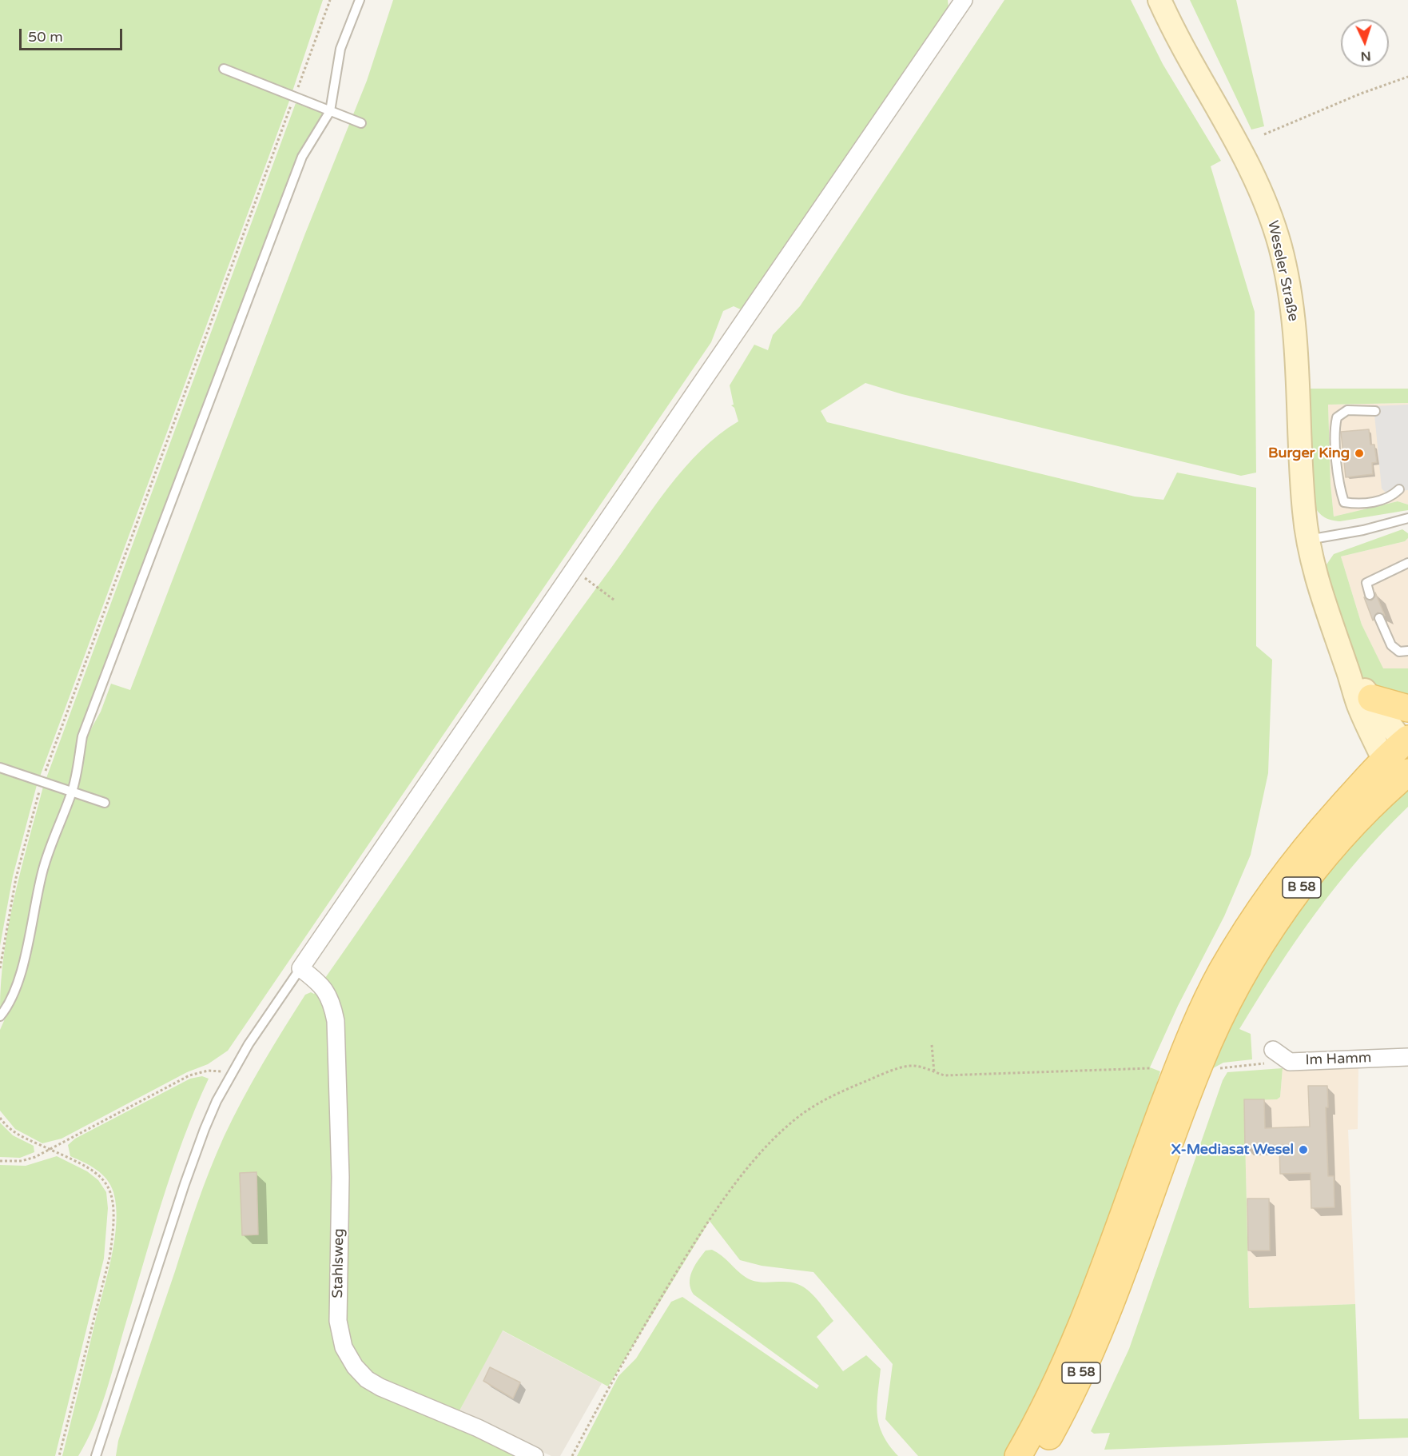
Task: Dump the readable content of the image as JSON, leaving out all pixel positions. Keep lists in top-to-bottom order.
{
  "streets": {
    "main road": ["B 58"],
    "street": ["Weseler Straße", "Im Hamm", "Stahlsweg"]
  },
  "crossings": [
    ["Weseler Straße", "B 58"]
  ],
  "places": ["Burger King", "X-Mediasat Wesel"],
  "scale_bar": "50 m",
  "north": "bottom"
}
